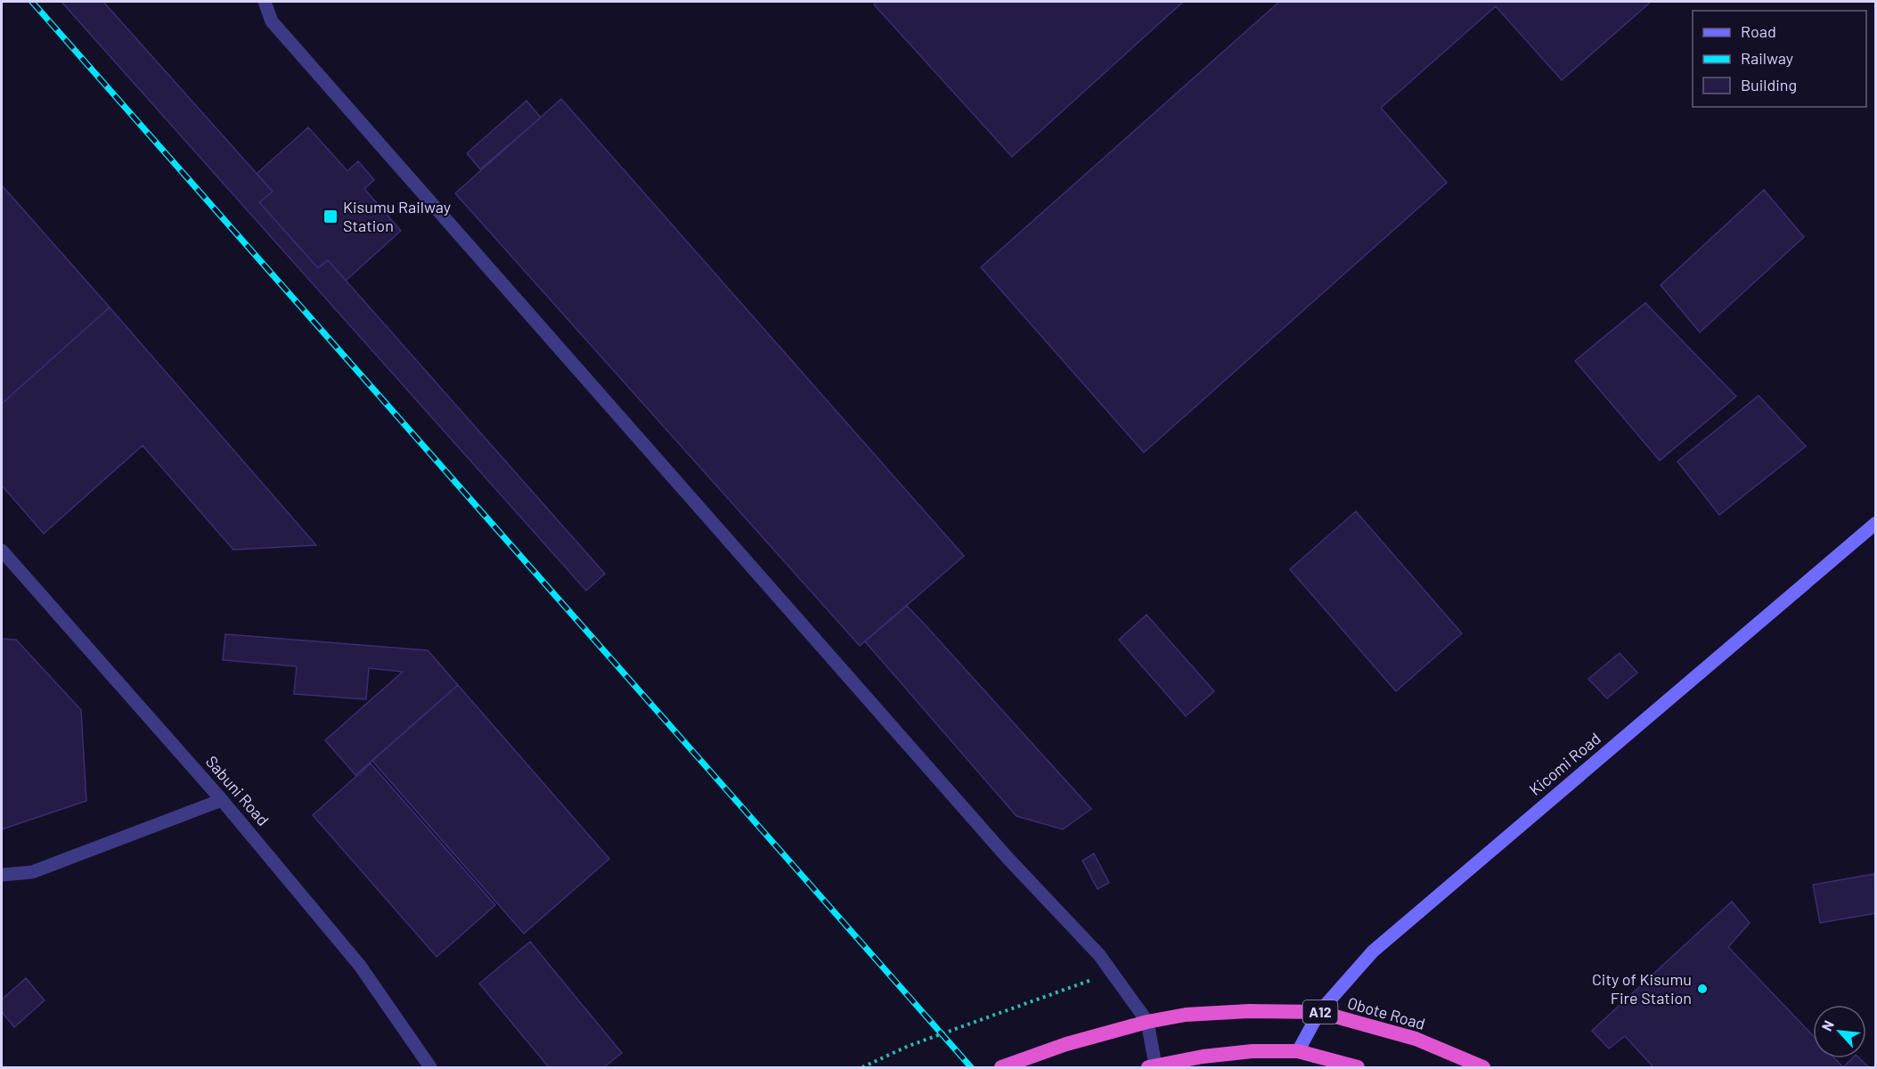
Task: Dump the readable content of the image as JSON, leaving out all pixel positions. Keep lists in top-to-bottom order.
{
  "streets": {
    "highway": ["A12", "Obote Road"],
    "main road": ["Kicomi Road"],
    "street": ["Sabuni Road"]
  },
  "crossings": [
    ["Kicomi Road", "Obote Road"],
    ["A12", "Obote Road"]
  ],
  "places": {
    "transit": ["Kisumu Railway Station"],
    "other": ["City of Kisumu Fire Station"]
  },
  "legend": ["Road", "Railway", "Building"],
  "north": "top left"
}
